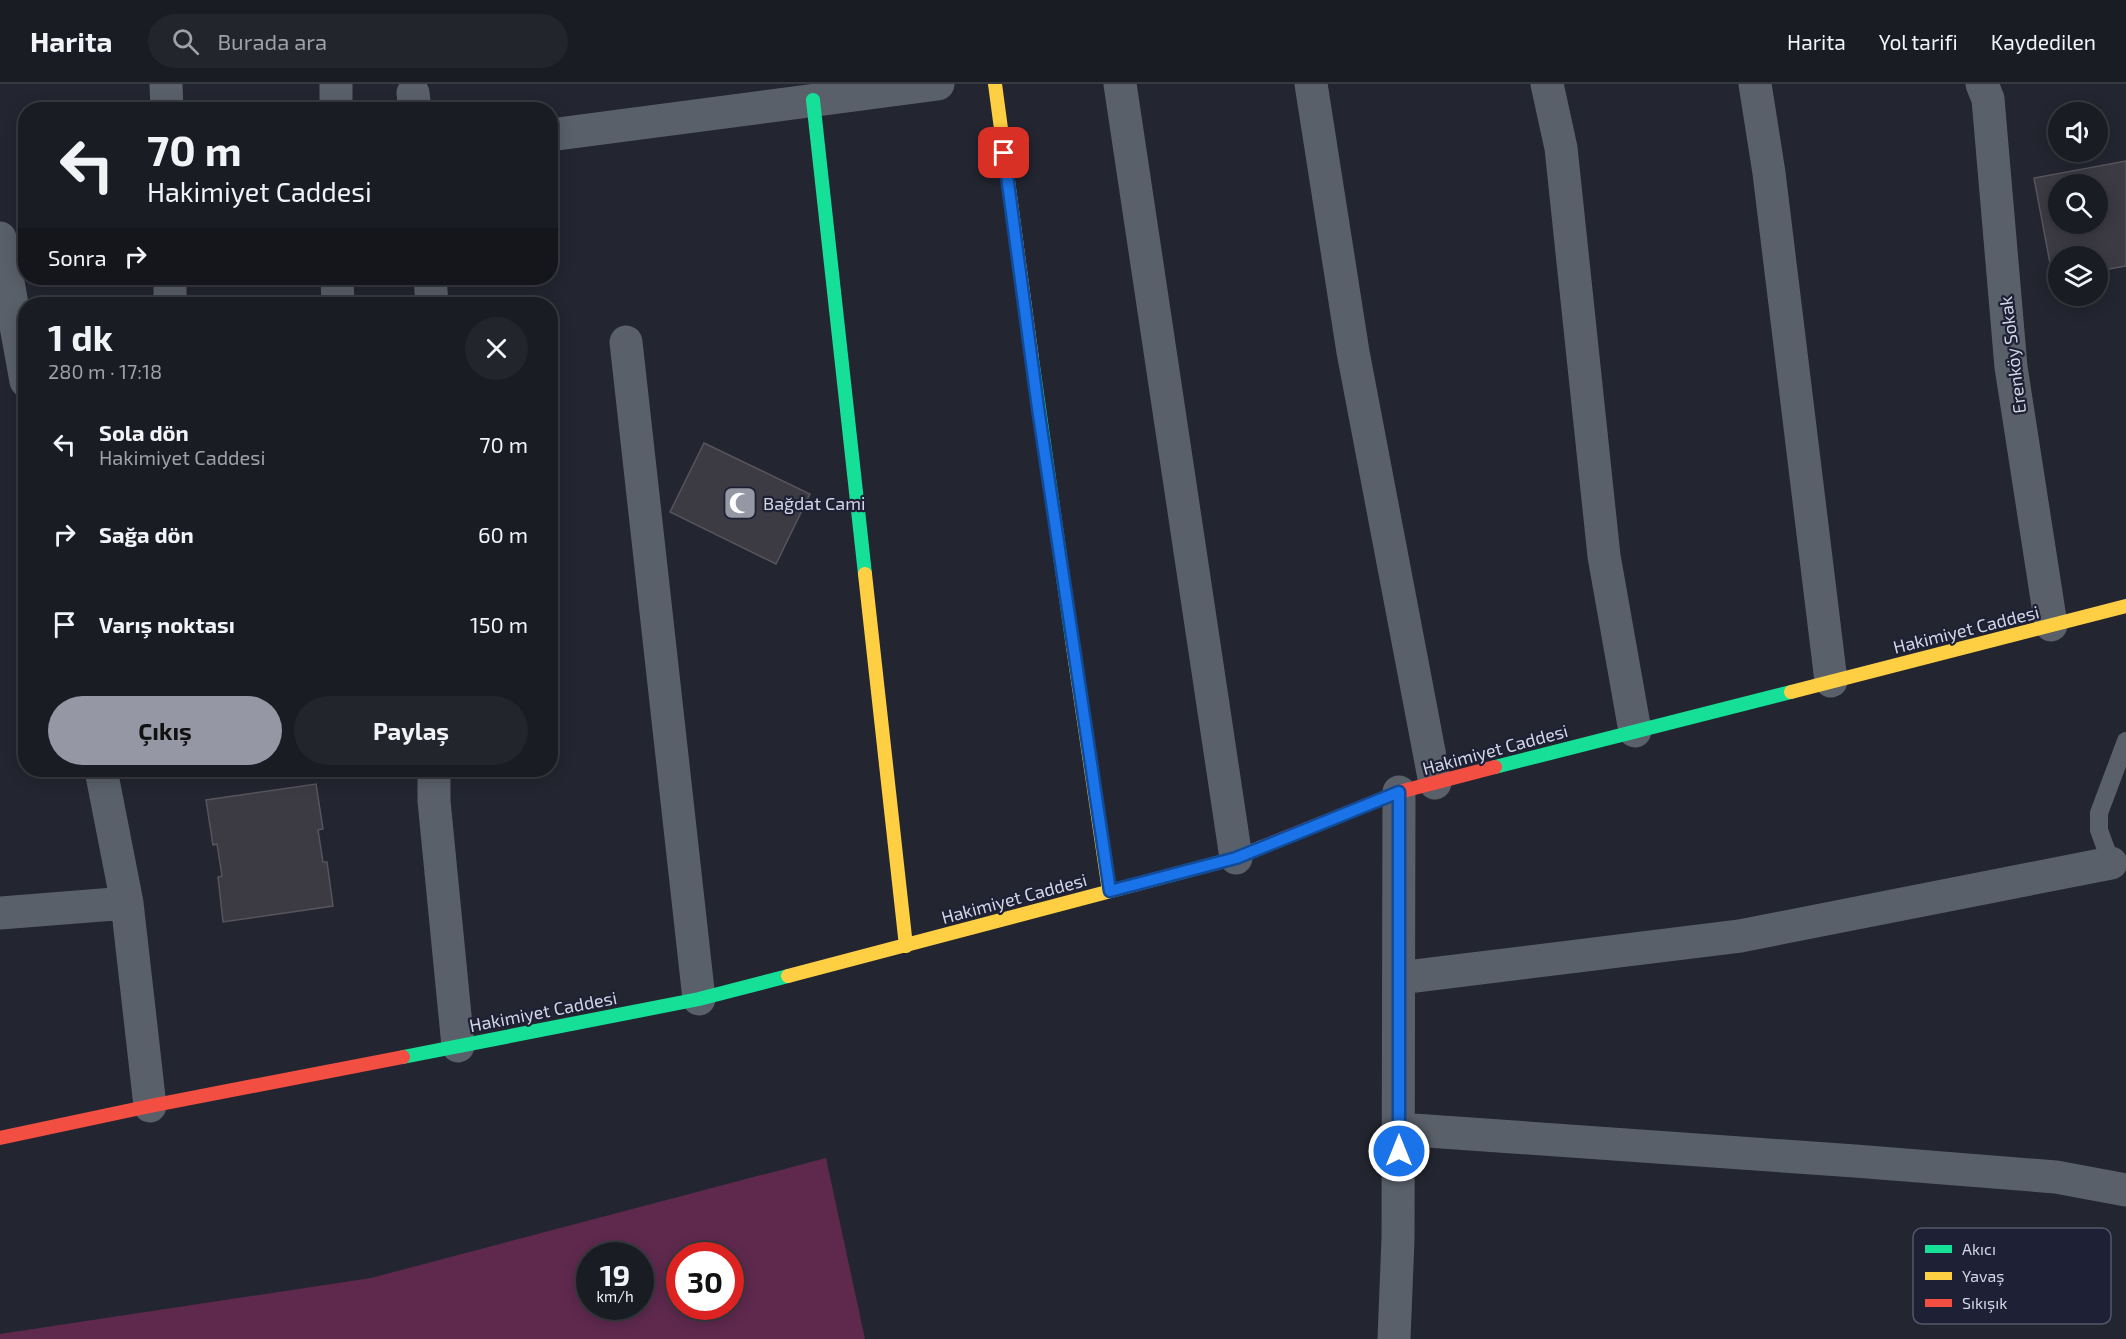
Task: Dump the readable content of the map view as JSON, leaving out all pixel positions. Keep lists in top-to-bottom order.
{
  "streets": {
    "street": ["Erenköy Sokak", "Hakimiyet Caddesi"]
  },
  "crossings": [
    ["Erenköy Sokak", "Hakimiyet Caddesi"]
  ],
  "places": {
    "mosque": ["Bağdat Cami"]
  },
  "legend": ["Akıcı", "Yavaş", "Sıkışık"],
  "page": {
    "header": "Harita",
    "search": "Burada ara",
    "nav": ["Harita", "Yol tarifi", "Kaydedilen"],
    "turn": ["70 m", "Hakimiyet Caddesi"],
    "then": "Sonra",
    "heading": ["1 dk", "280 m · 17:18"],
    "list": [
      {
        "name": "Sola dön",
        "note": "Hakimiyet Caddesi",
        "value": "70 m"
      },
      {
        "name": "Sağa dön",
        "value": "60 m"
      },
      {
        "name": "Varış noktası",
        "value": "150 m"
      }
    ],
    "buttons": ["Çıkış", "Paylaş"],
    "speed": "19 km/h",
    "limit": "30"
  }
}
